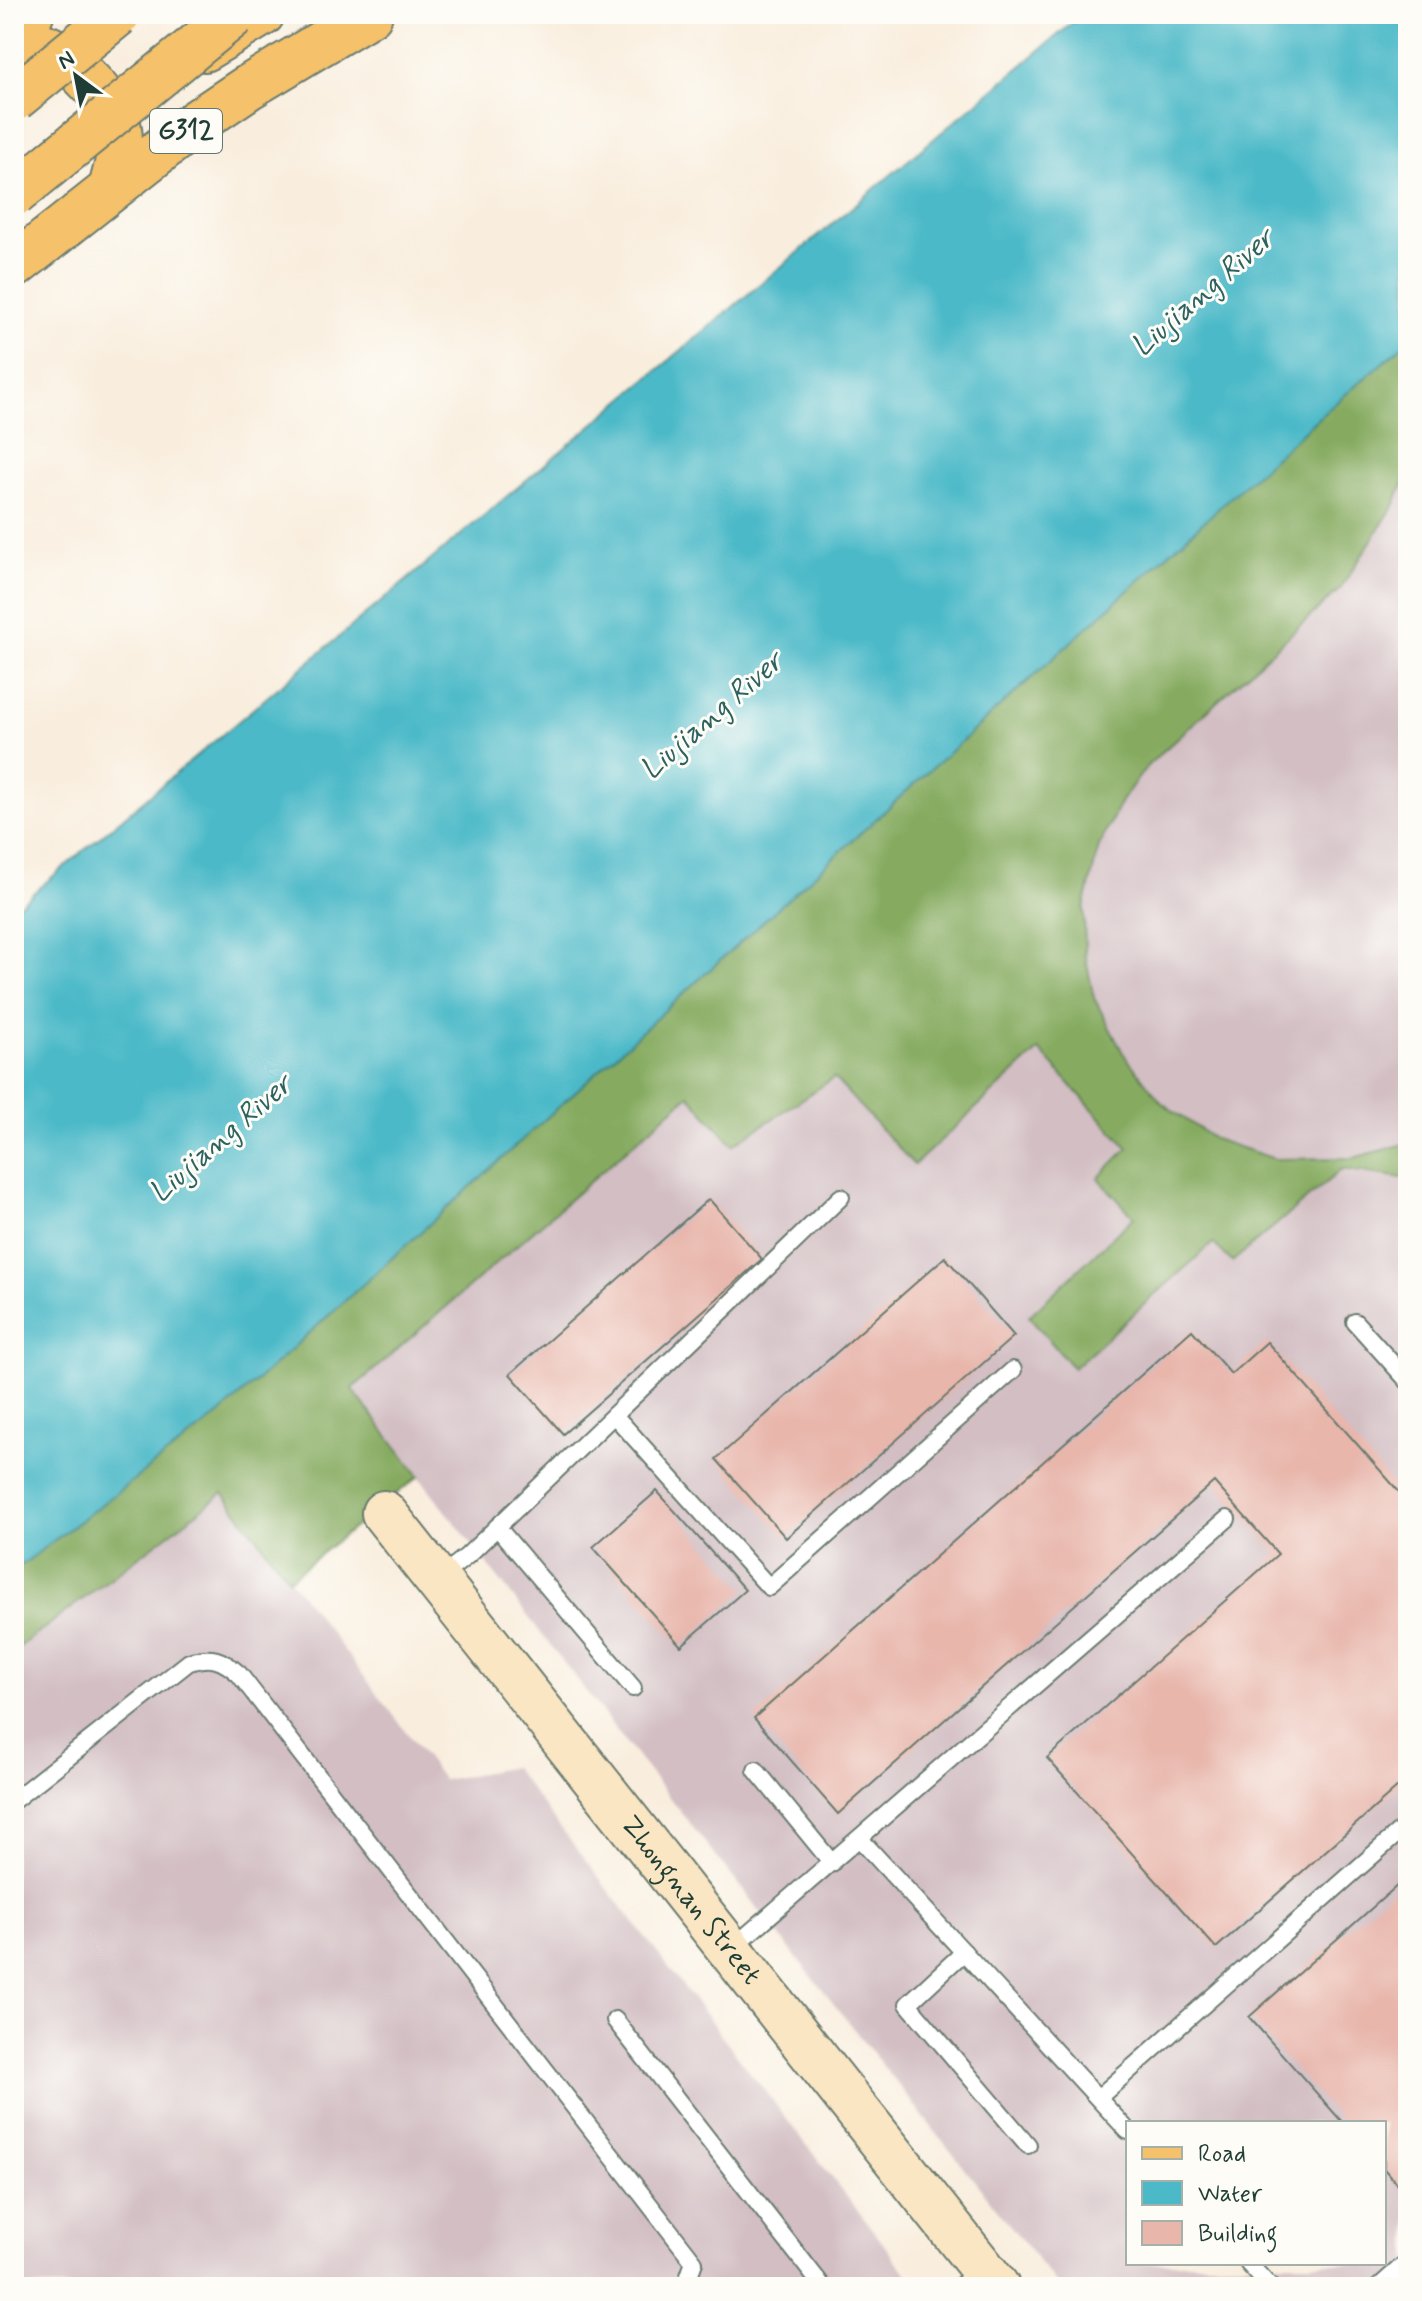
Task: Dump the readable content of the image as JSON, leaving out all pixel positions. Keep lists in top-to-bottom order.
{
  "streets": {
    "main road": ["G312"],
    "street": ["Zhongnan Street"]
  },
  "water": ["Liujiang River"],
  "legend": ["Road", "Water", "Building"],
  "north": "top left"
}
